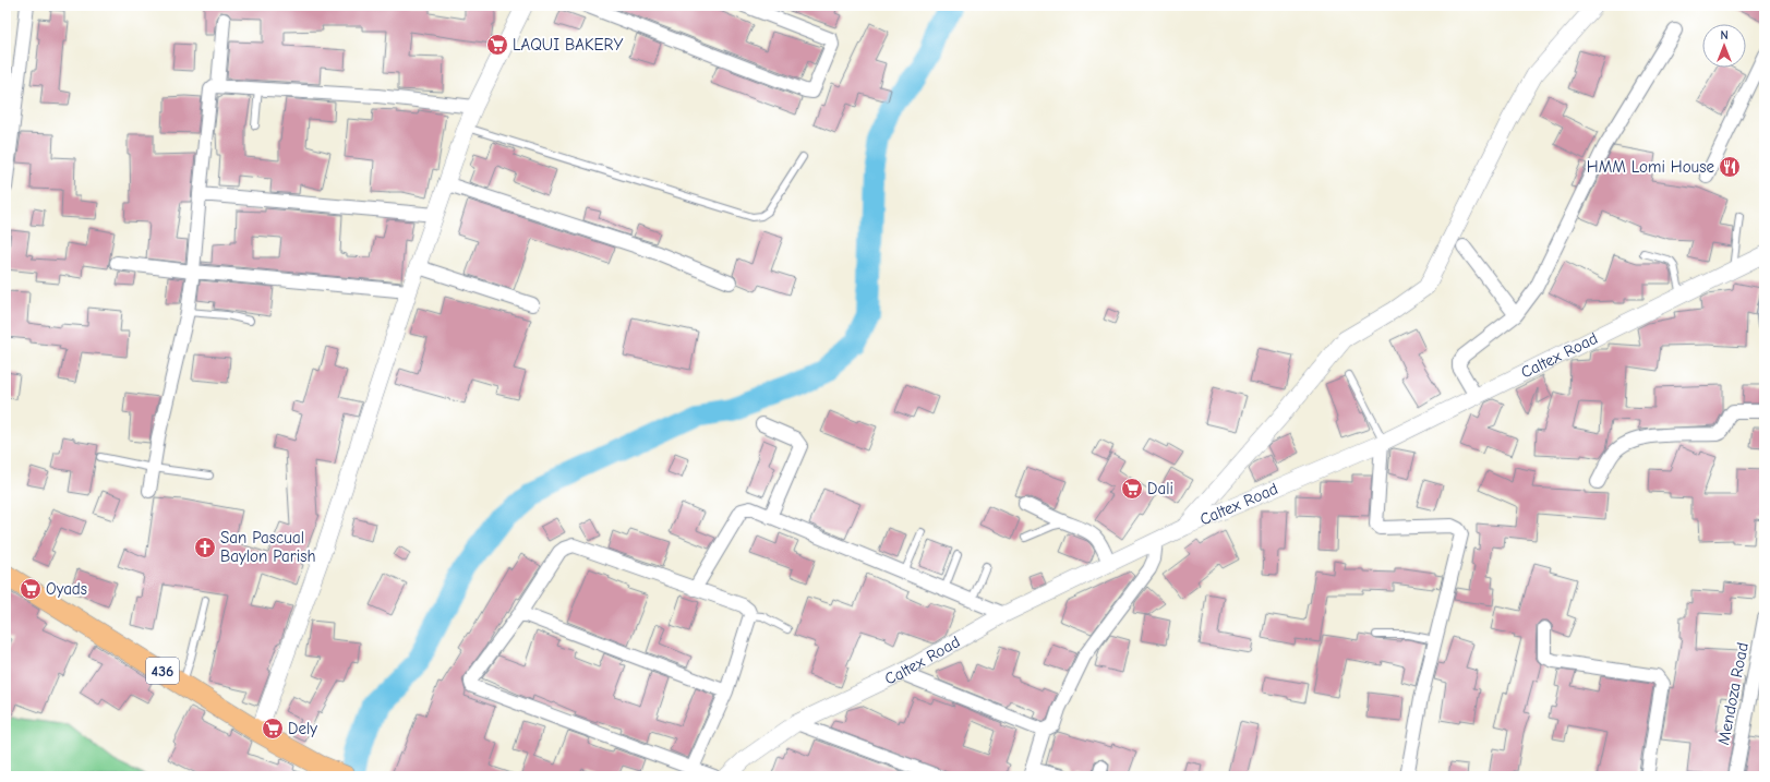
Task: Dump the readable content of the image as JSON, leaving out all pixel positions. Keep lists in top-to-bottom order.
{
  "streets": {
    "main road": ["436"],
    "street": ["Caltex Road", "Mendoza Road"]
  },
  "places": {
    "supermarket": [
      "LAQUI BAKERY",
      "Dali",
      "Oyads",
      "Dely"
    ],
    "restaurant": ["HMM Lomi House"],
    "church": ["San Pascual Baylon Parish"]
  },
  "north": "top"
}
